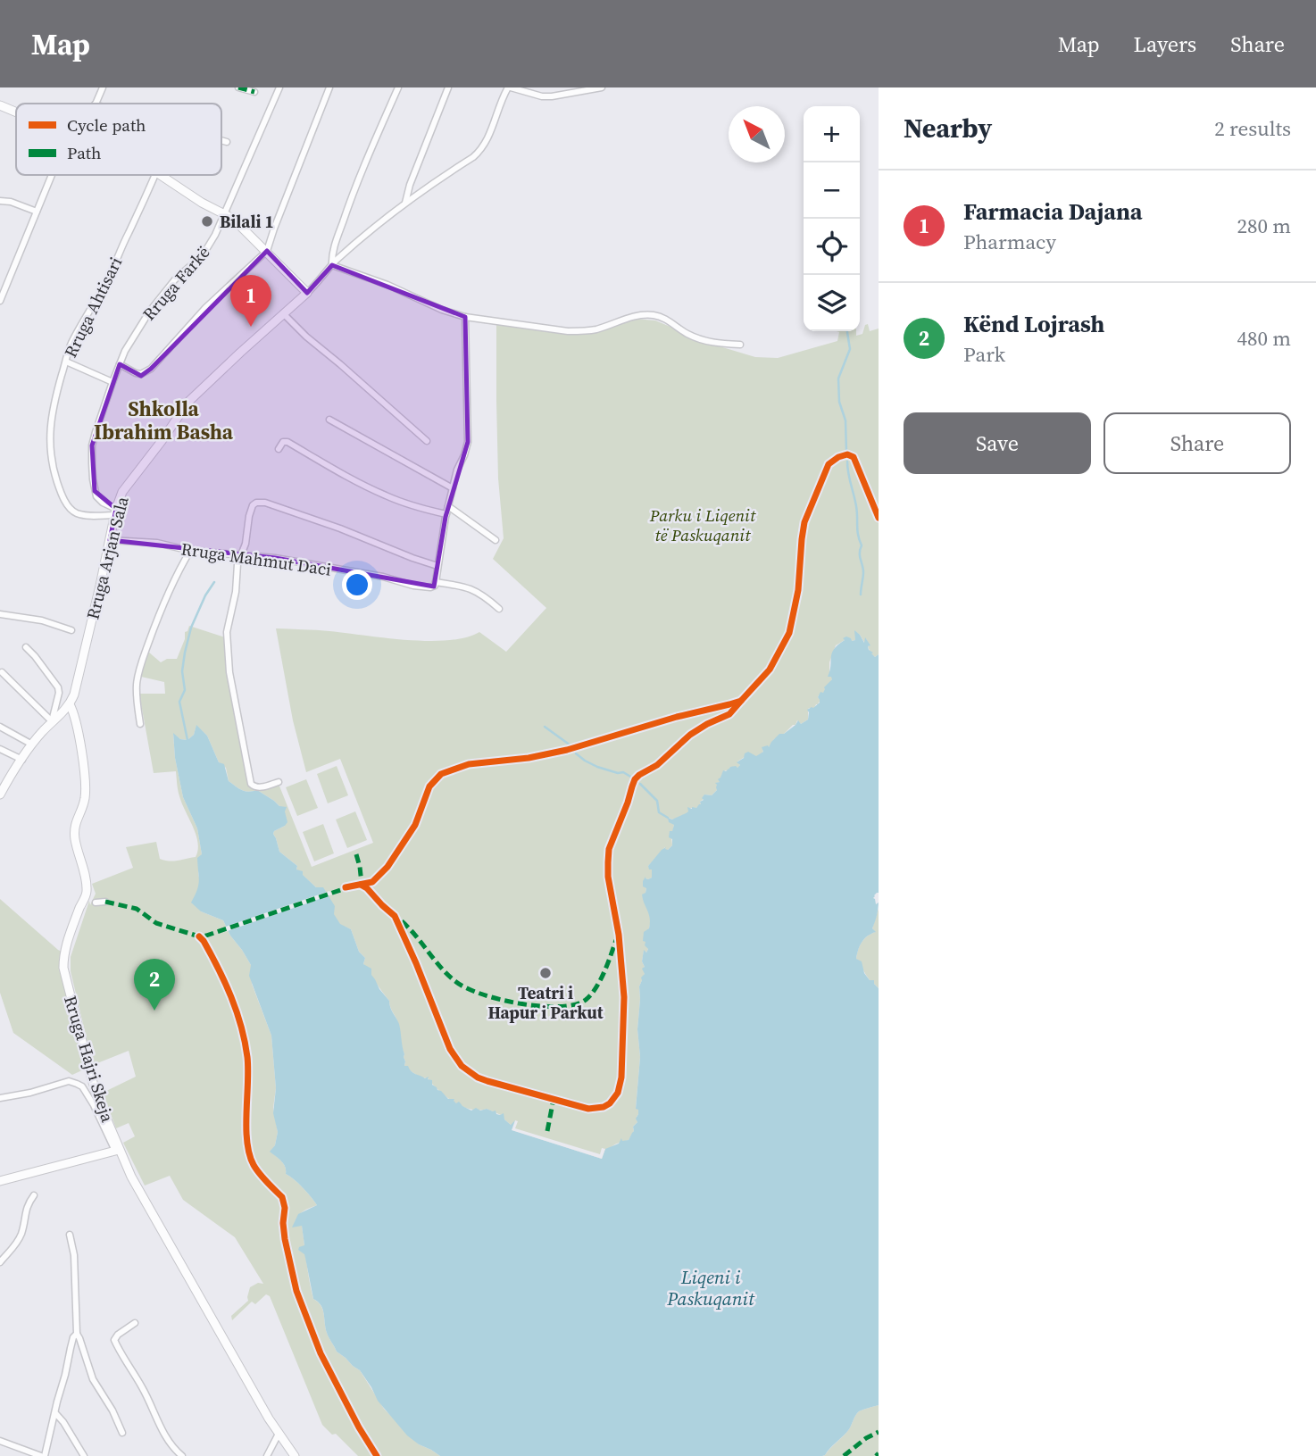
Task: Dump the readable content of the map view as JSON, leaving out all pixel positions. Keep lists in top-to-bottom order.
{
  "streets": {
    "street": [
      "Rruga Farkë",
      "Rruga Ahtisari",
      "Rruga Arjan Sala",
      "Rruga Mahmut Daci",
      "Rruga Hajri Skeja"
    ]
  },
  "crossings": [
    ["Rruga Farkë", "Rruga Ahtisari"],
    ["Rruga Farkë", "Rruga Arjan Sala"],
    ["Rruga Ahtisari", "Rruga Arjan Sala"],
    ["Rruga Arjan Sala", "Rruga Mahmut Daci"],
    ["Rruga Arjan Sala", "Rruga Hajri Skeja"]
  ],
  "districts": ["Shkolla Ibrahim Basha"],
  "water": ["Liqeni i Paskuqanit"],
  "parks": ["Parku i Liqenit të Paskuqanit"],
  "places": ["Bilali 1", "Teatri i Hapur i Parkut"],
  "legend": ["Cycle path", "Path"],
  "north": "top left",
  "page": {
    "header": "Map",
    "nav": ["Map", "Layers", "Share"],
    "heading": ["Nearby", "2 results"],
    "map_buttons": ["+", "−"],
    "list": [
      {
        "mark": "1",
        "name": "Farmacia Dajana",
        "note": "Pharmacy",
        "value": "280 m"
      },
      {
        "mark": "2",
        "name": "Kënd Lojrash",
        "note": "Park",
        "value": "480 m"
      }
    ],
    "pins": ["1", "2"],
    "buttons": ["Save", "Share"]
  }
}
